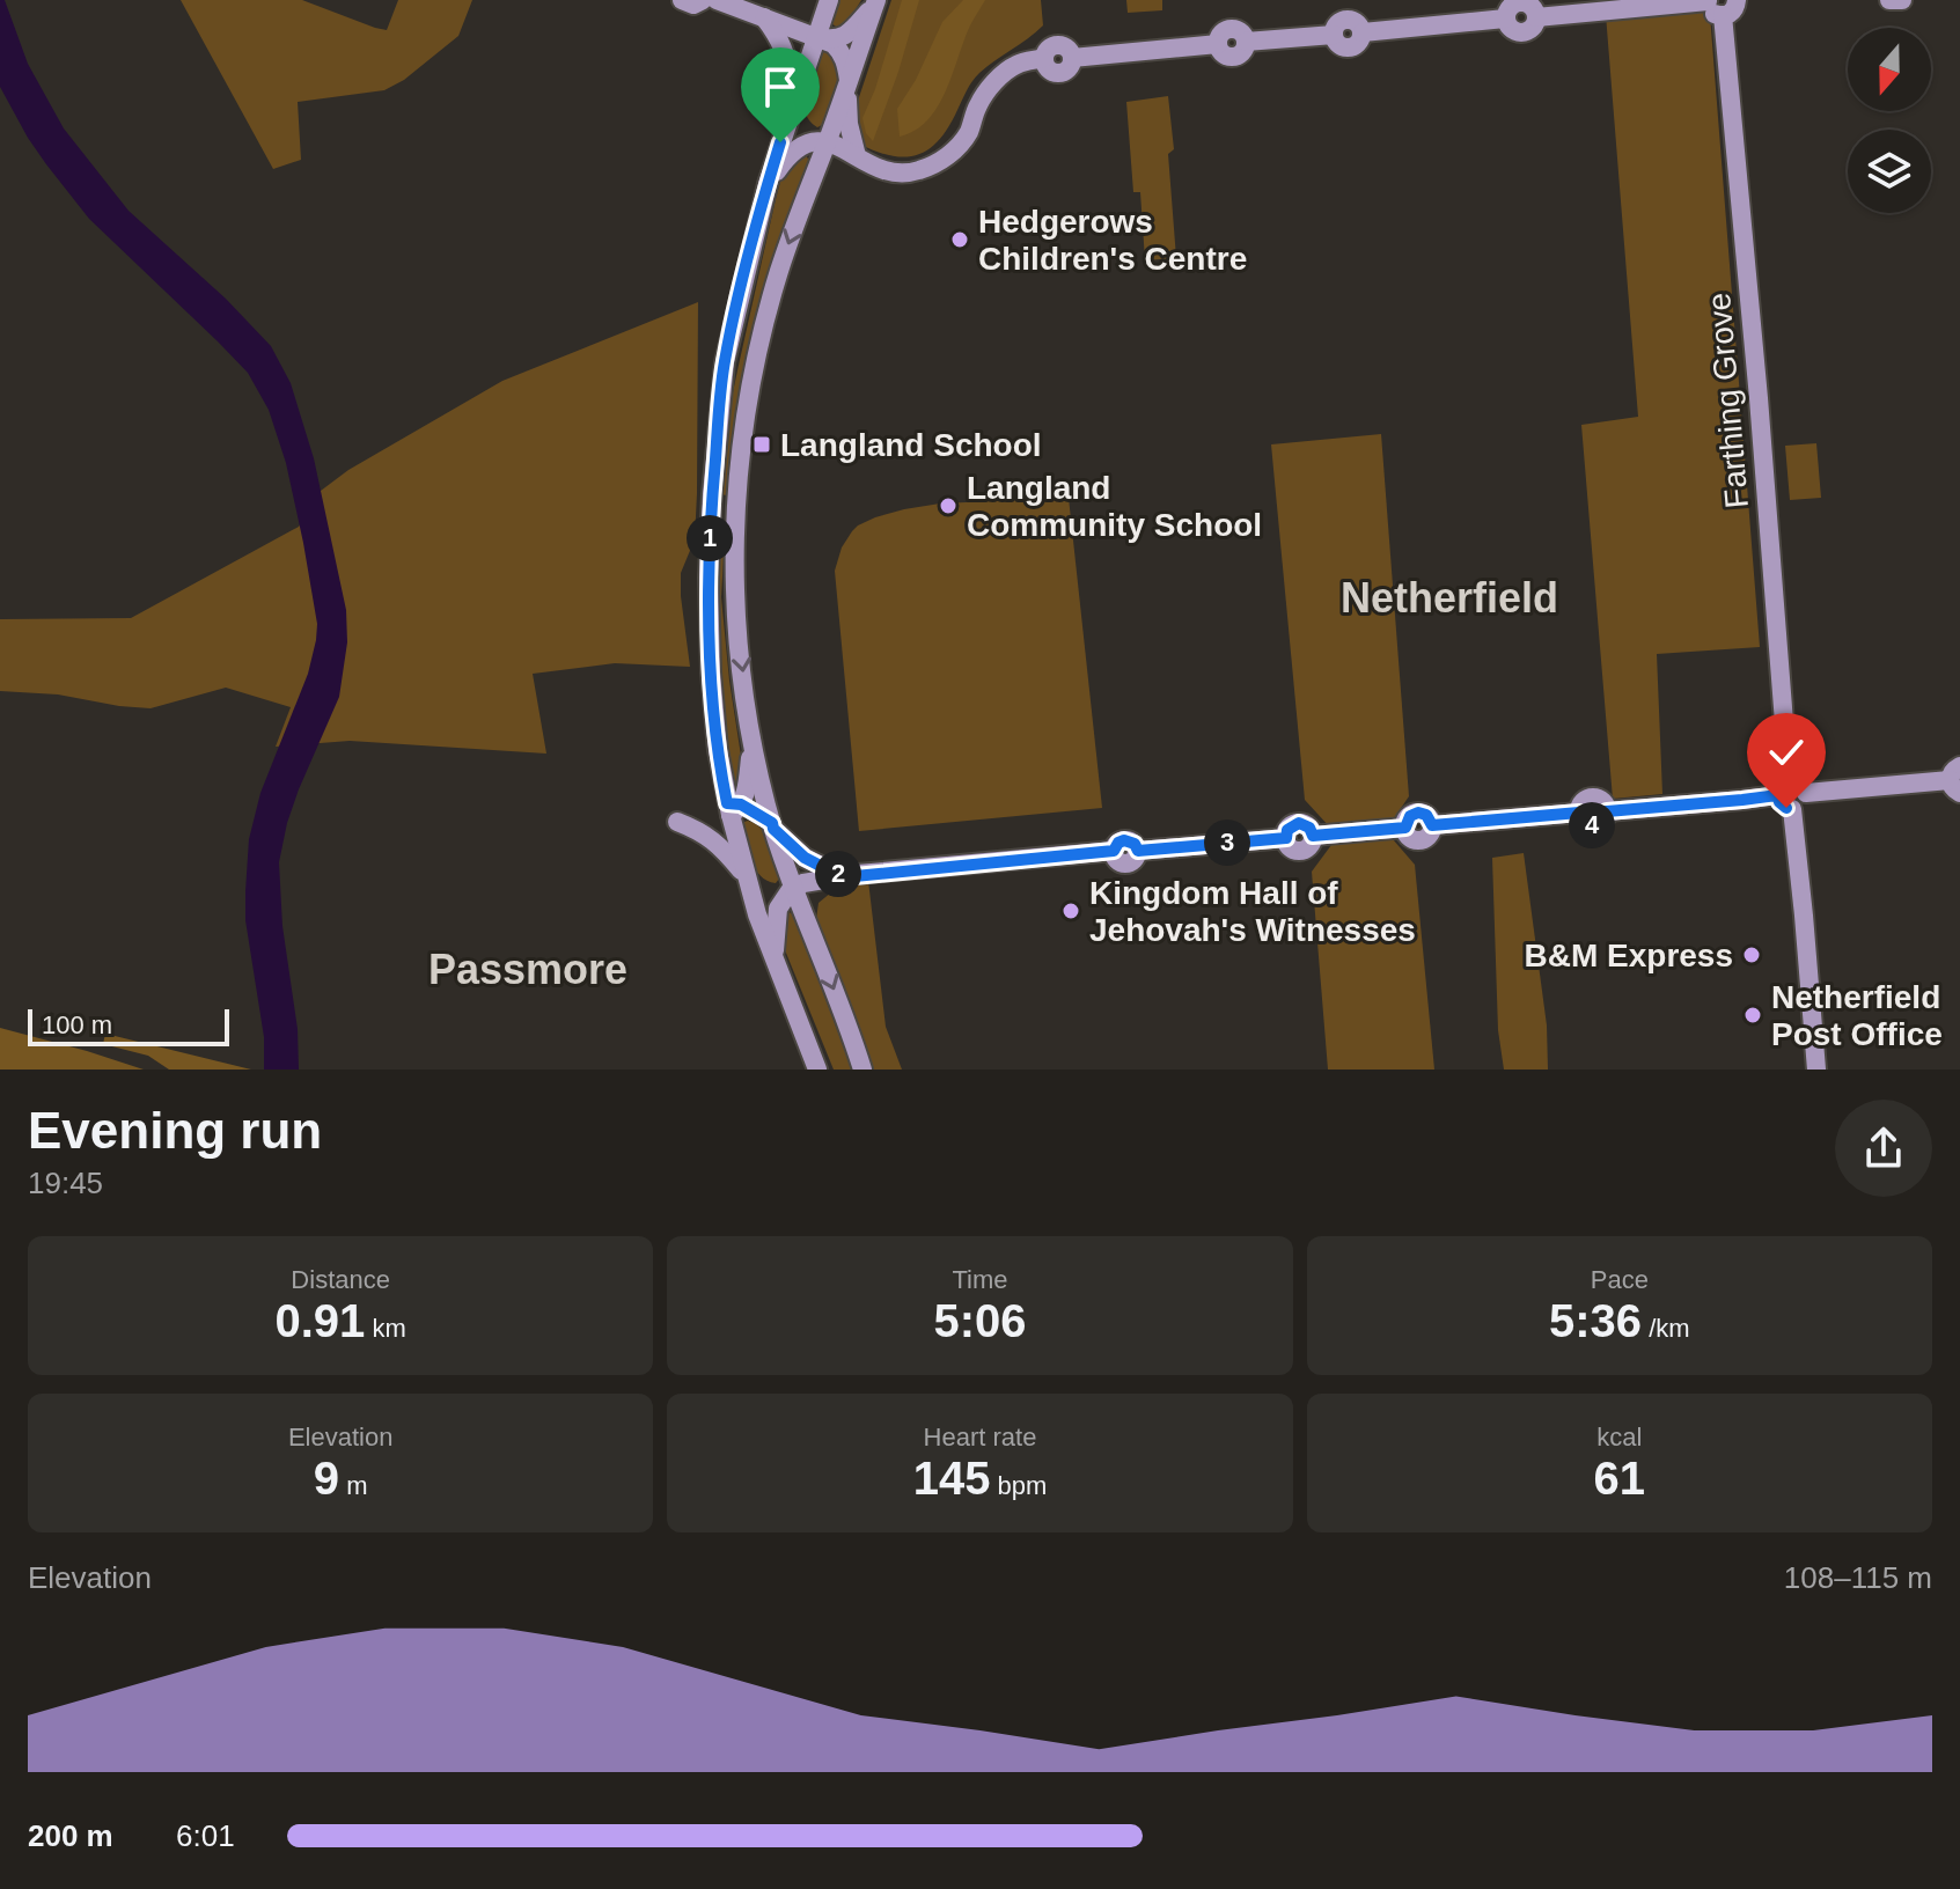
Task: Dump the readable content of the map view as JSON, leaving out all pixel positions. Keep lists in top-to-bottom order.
{
  "streets": {
    "street": ["Farthing Grove"]
  },
  "districts": ["Netherfield", "Passmore"],
  "places": {
    "other": [
      "Hedgerows Children's Centre",
      "Langland Community School",
      "Kingdom Hall of Jehovah's Witnesses",
      "B&M Express",
      "Netherfield Post Office"
    ],
    "transit": ["Langland School"]
  },
  "scale_bar": "100 m",
  "north": "bottom",
  "page": {
    "pins": [
      "1",
      "4",
      "3",
      "2"
    ],
    "scale": "100 m",
    "heading": ["Evening run", "19:45"],
    "stats": [
      ["Distance", "0.91 km"],
      ["Time", "5:06"],
      ["Pace", "5:36 /km"],
      ["Elevation", "9 m"],
      ["Heart rate", "145 bpm"],
      ["kcal", "61"]
    ],
    "chart": ["Elevation", "108–115 m"],
    "list": [
      {
        "name": "200 m",
        "note": "6:01"
      }
    ]
  }
}
